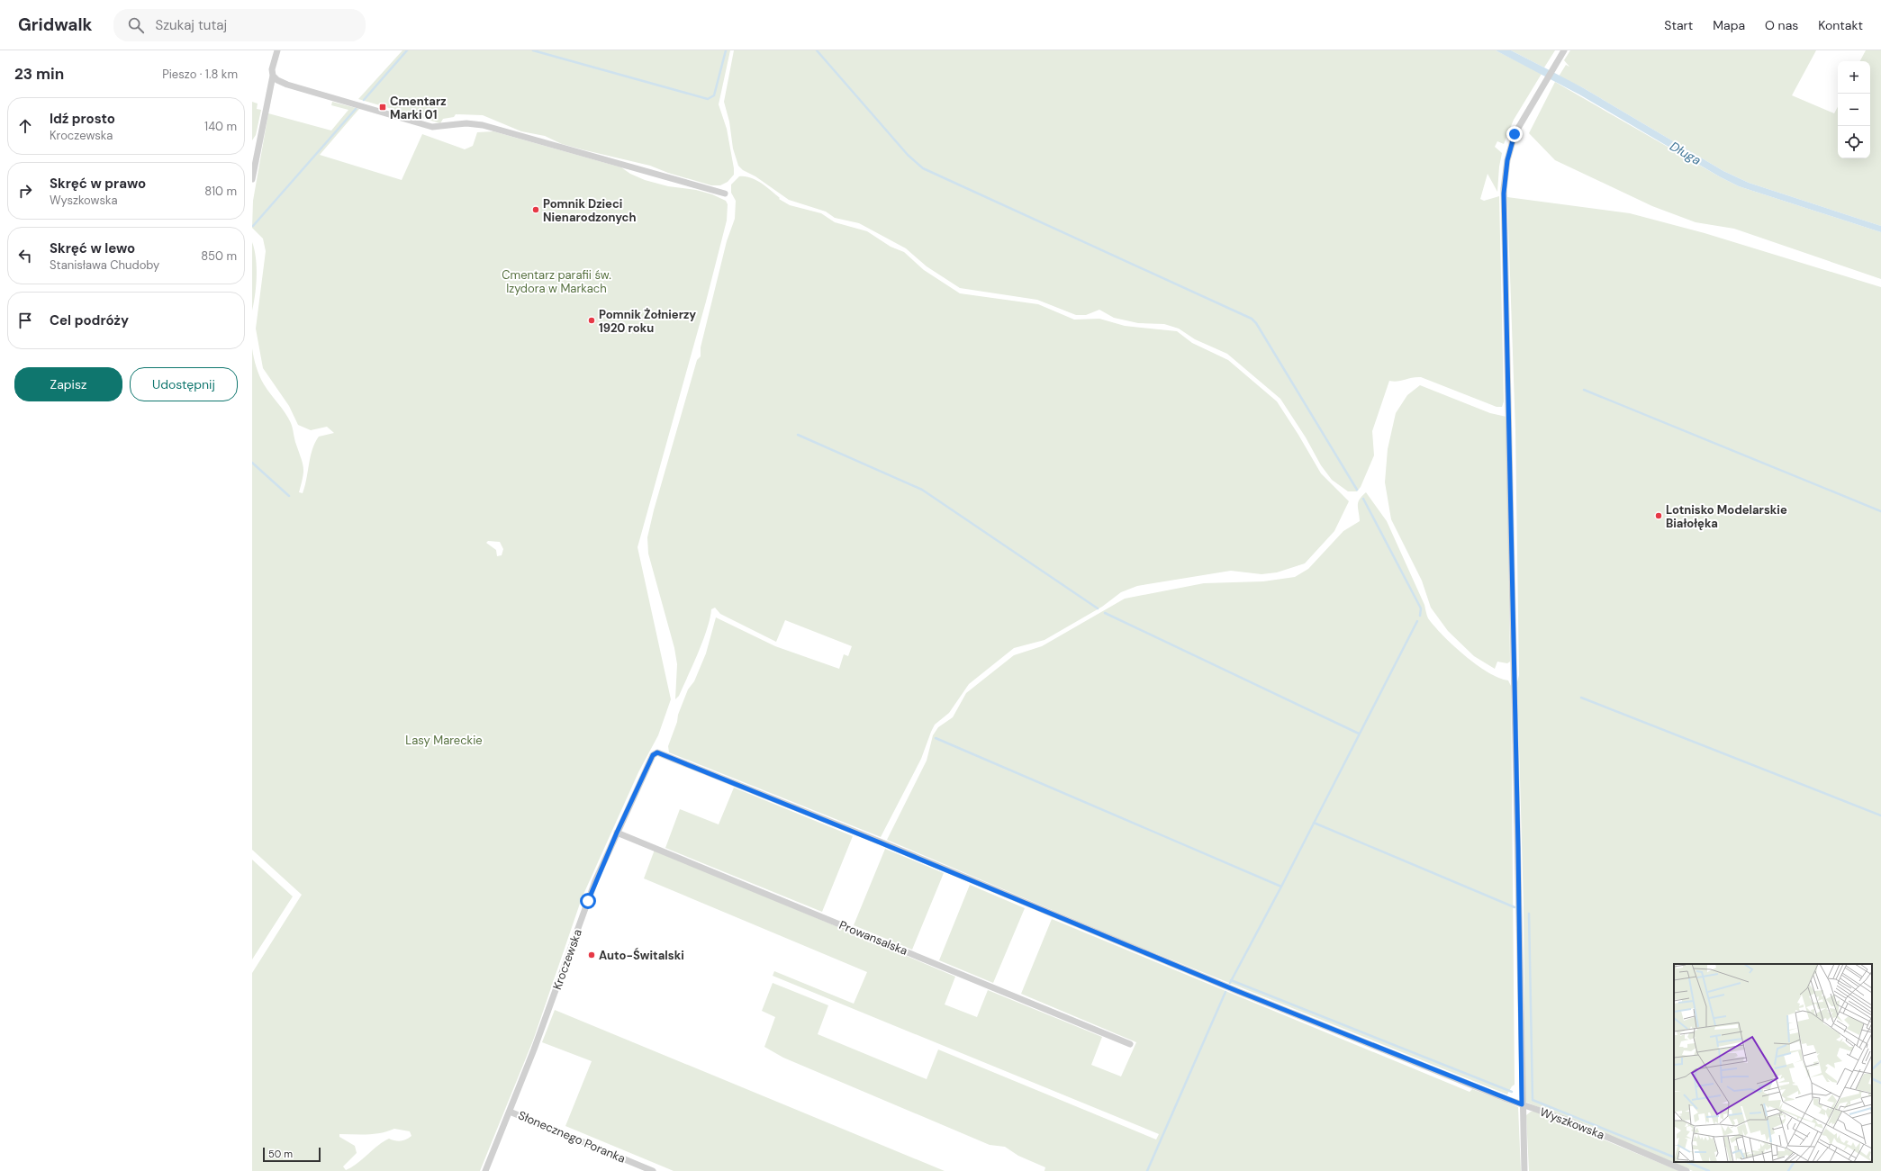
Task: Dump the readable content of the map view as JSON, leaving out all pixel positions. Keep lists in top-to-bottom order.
{
  "streets": {
    "street": [
      "Prowansalska",
      "Kroczewska",
      "Wyszkowska",
      "Słonecznego Poranka"
    ]
  },
  "crossings": [
    ["Prowansalska", "Kroczewska"],
    ["Kroczewska", "Wyszkowska"],
    ["Kroczewska", "Słonecznego Poranka"]
  ],
  "water": ["Długa"],
  "parks": ["Cmentarz parafii św. Izydora w Markach", "Lasy Mareckie"],
  "places": {
    "transit": ["Cmentarz Marki 01"],
    "other": [
      "Pomnik Dzieci Nienarodzonych",
      "Pomnik Żołnierzy 1920 roku",
      "Lotnisko Modelarskie Białołęka",
      "Auto-Świtalski"
    ]
  },
  "scale_bar": "50 m",
  "page": {
    "header": "Gridwalk",
    "search": "Szukaj tutaj",
    "nav": [
      "Start",
      "Mapa",
      "O nas",
      "Kontakt"
    ],
    "heading": ["23 min", "Pieszo · 1.8 km"],
    "map_buttons": ["+", "−"],
    "list": [
      ["Idź prosto", "Kroczewska", "140 m"],
      ["Skręć w prawo", "Wyszkowska", "810 m"],
      ["Skręć w lewo", "Stanisława Chudoby", "850 m"],
      "Cel podróży"
    ],
    "buttons": ["Zapisz", "Udostępnij"],
    "scale": "50 m"
  }
}
